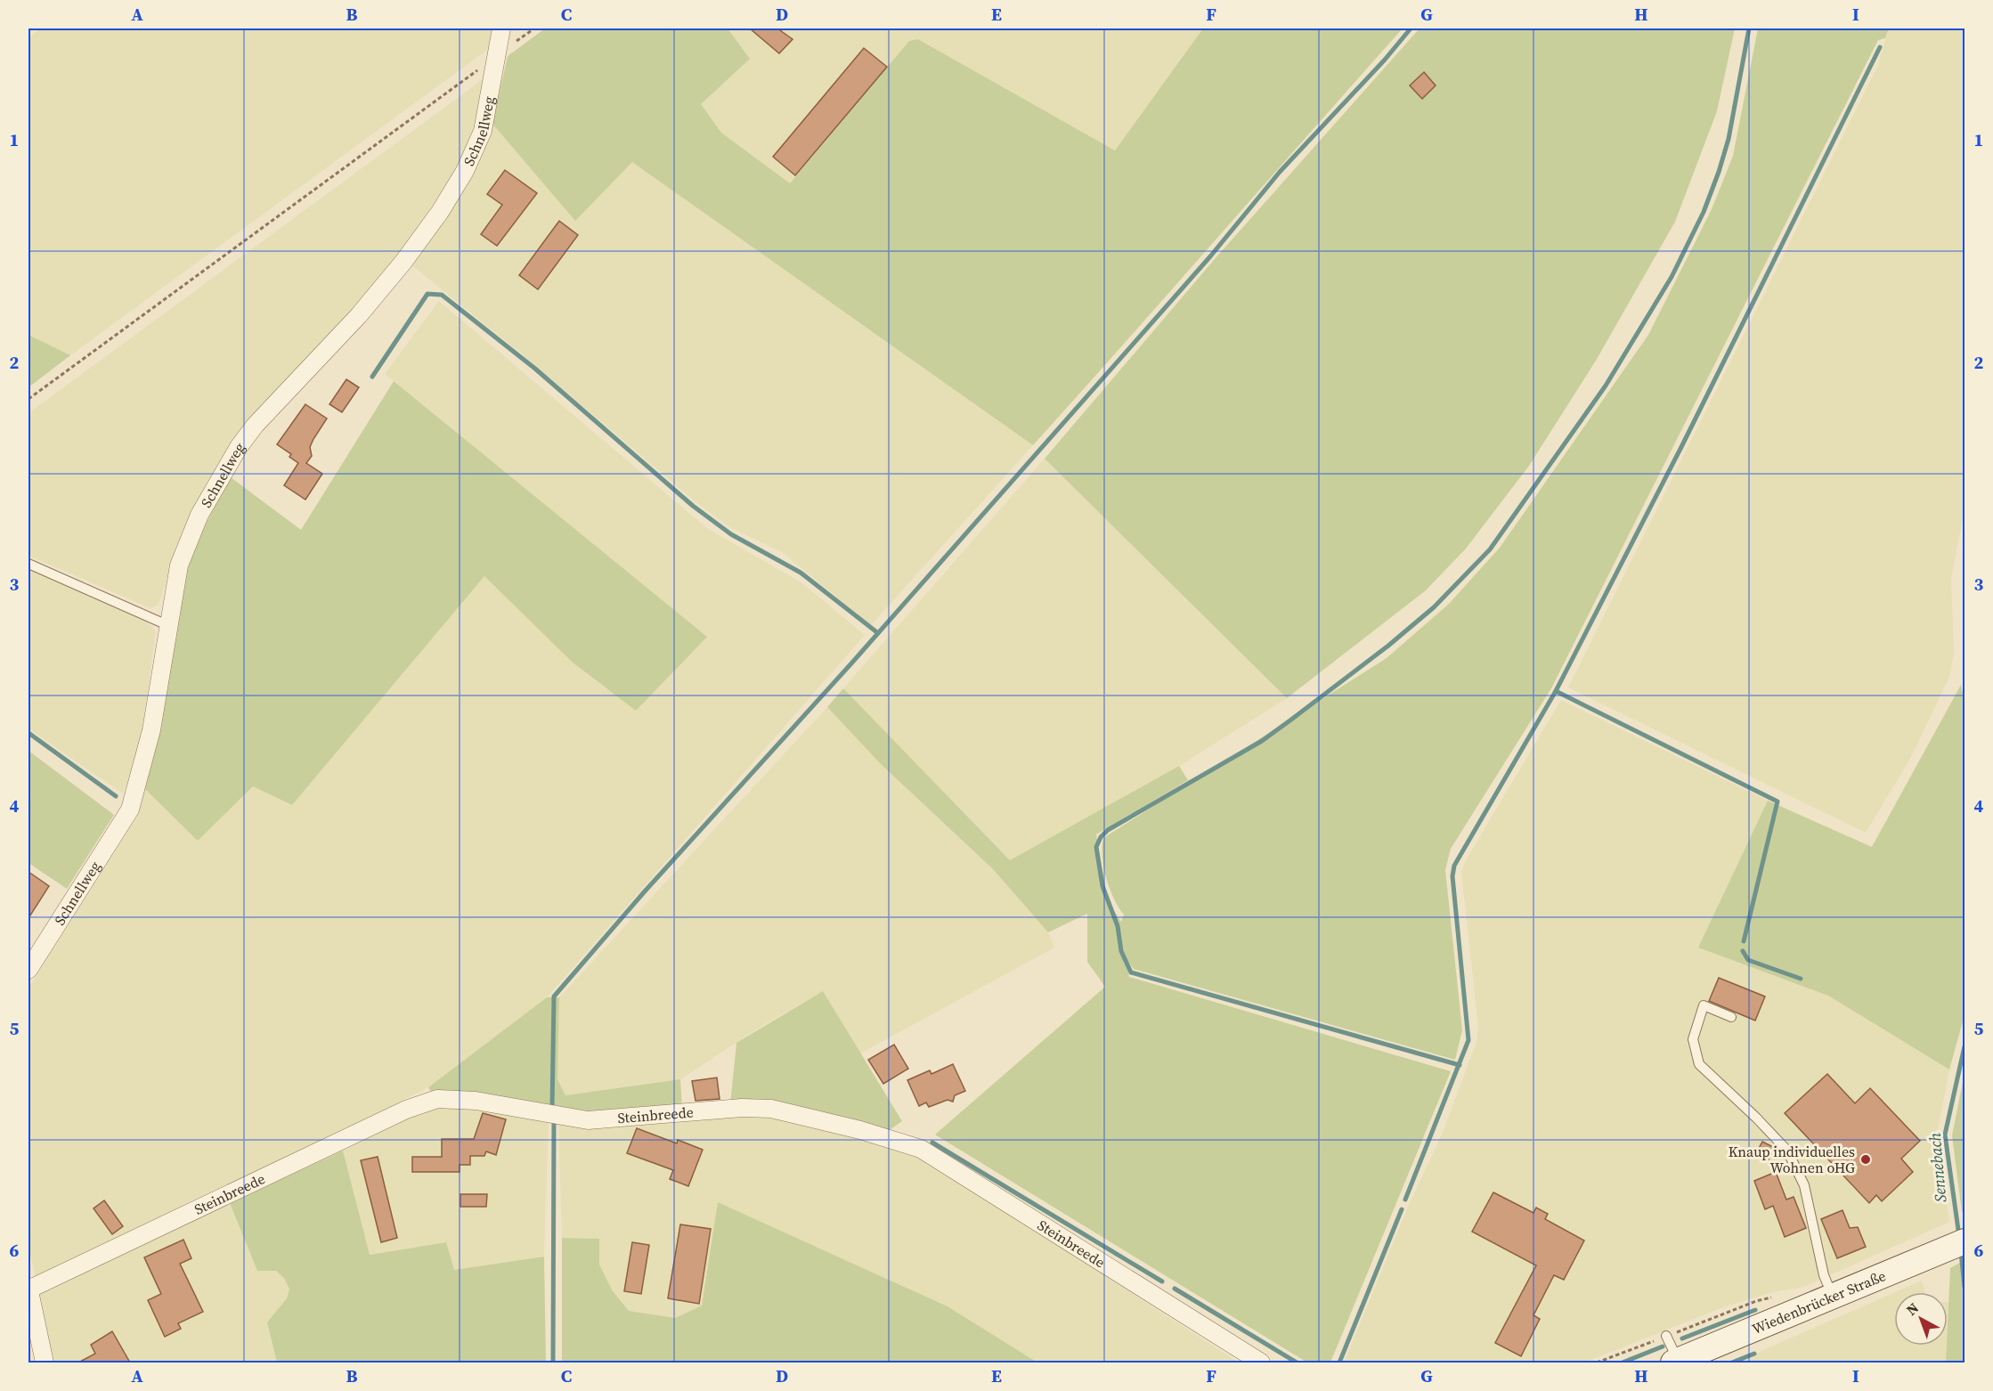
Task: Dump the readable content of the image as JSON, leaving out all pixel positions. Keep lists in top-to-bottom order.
{
  "streets": {
    "main road": ["Wiedenbrücker Straße"],
    "street": ["Schnellweg", "Steinbreede"]
  },
  "water": ["Sennebach"],
  "places": ["Knaup individuelles Wohnen oHG"],
  "north": "top left",
  "grid": {
    "columns": [
      "A",
      "B",
      "C",
      "D",
      "E",
      "F",
      "G",
      "H",
      "I"
    ],
    "rows": [
      "1",
      "2",
      "3",
      "4",
      "5",
      "6"
    ]
  }
}
